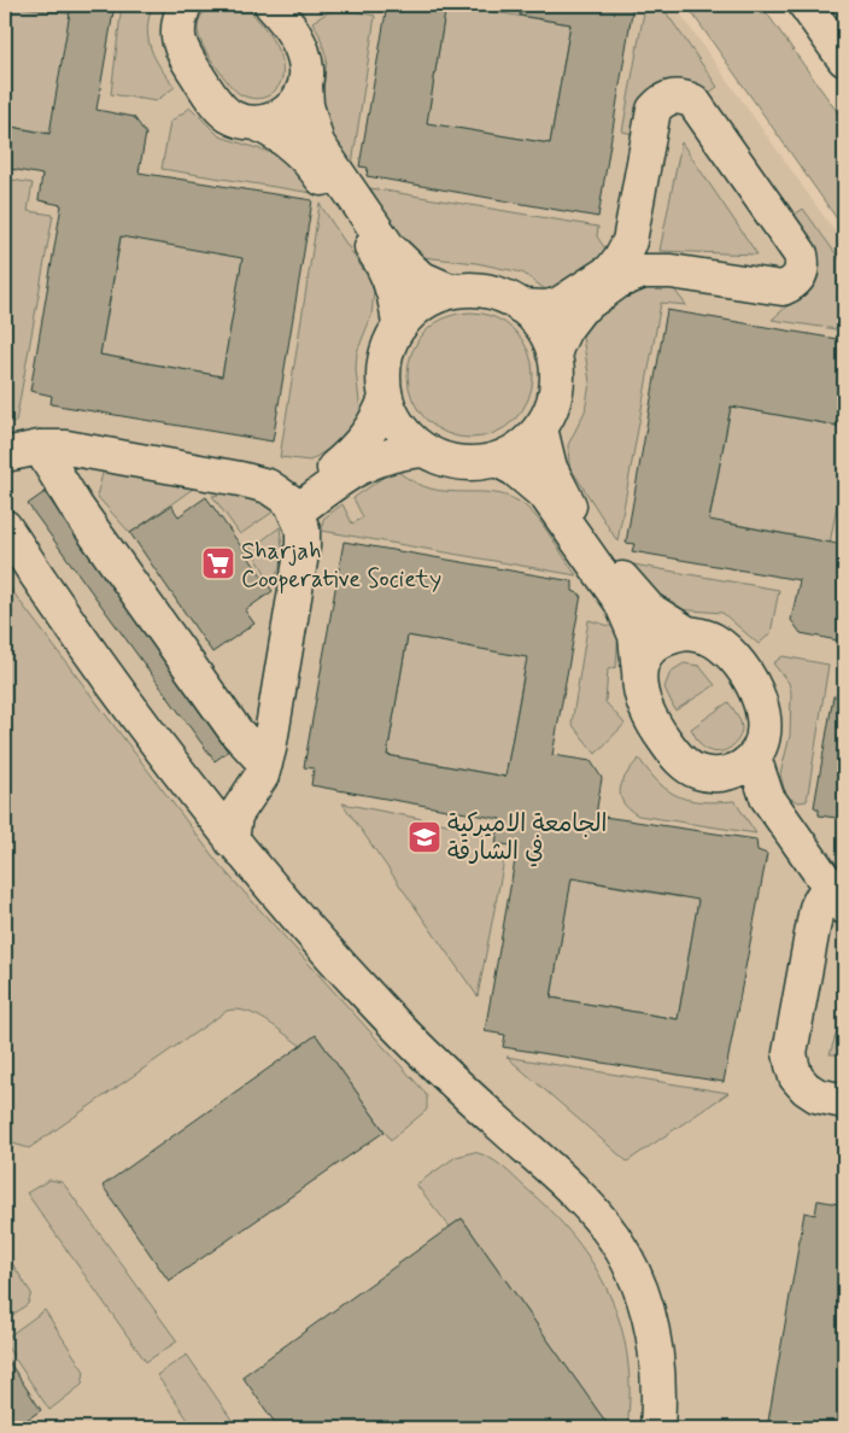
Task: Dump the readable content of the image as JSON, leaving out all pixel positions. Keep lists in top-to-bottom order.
{
  "places": {
    "supermarket": ["Sharjah Cooperative Society"],
    "school or university": ["الجامعة الاميركية في الشارقة"]
  }
}
